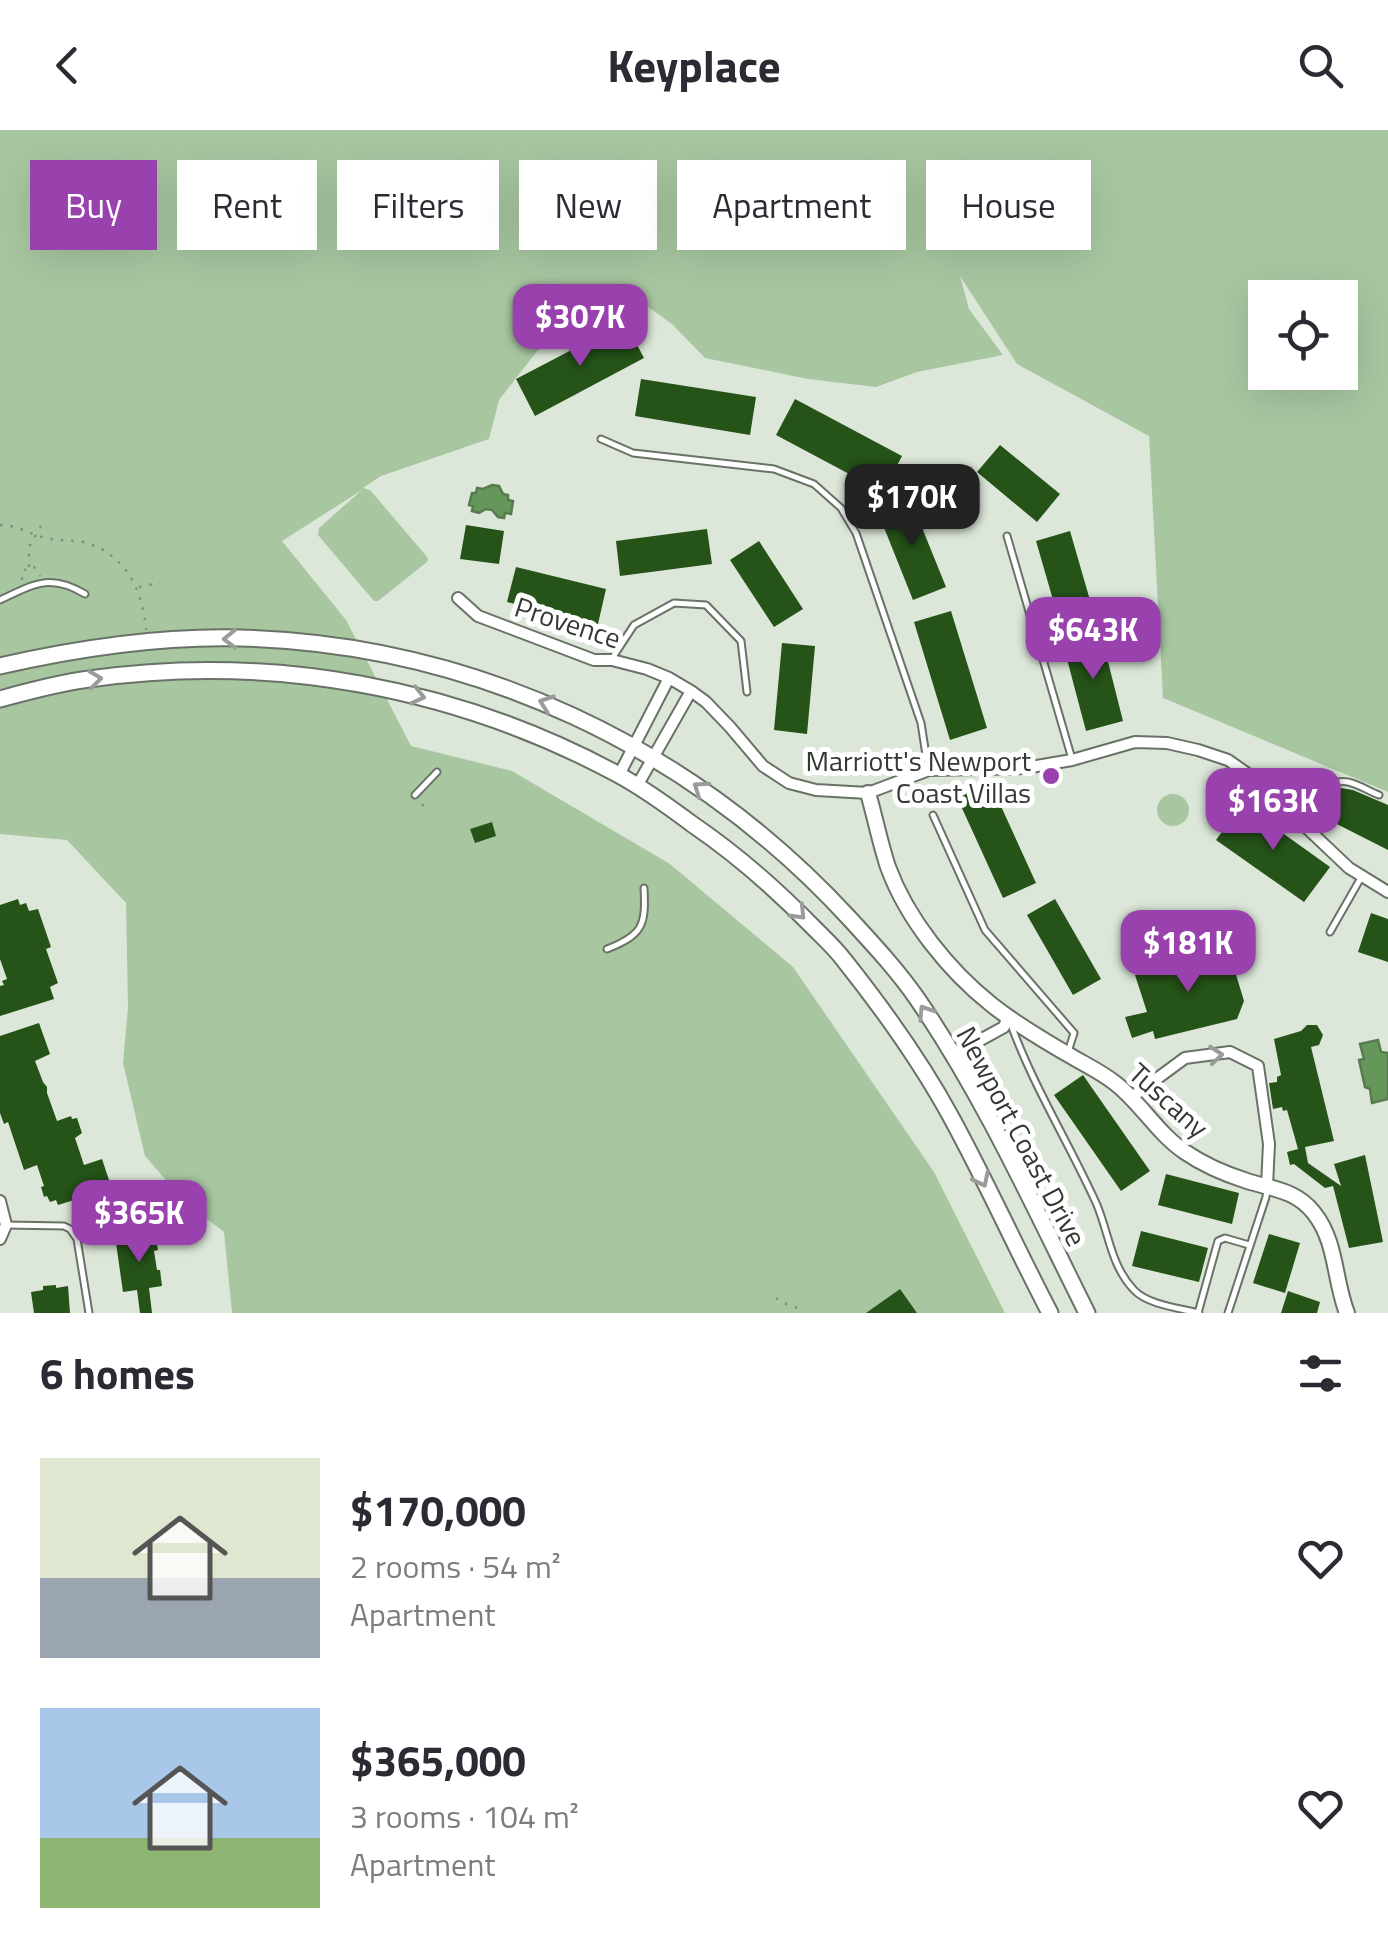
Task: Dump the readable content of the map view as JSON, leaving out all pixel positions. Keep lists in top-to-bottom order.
{
  "streets": {
    "main road": ["Newport Coast Drive"],
    "street": ["Provence", "Tuscany"]
  },
  "crossings": [
    ["Provence", "Tuscany"]
  ],
  "places": ["Marriott's Newport Coast Villas"],
  "page": {
    "header": "Keyplace",
    "chip": [
      "Buy",
      "Rent",
      "Filters",
      "New",
      "Apartment",
      "House"
    ],
    "price": [
      "$307K",
      "$170K",
      "$643K",
      "$163K",
      "$181K",
      "$365K"
    ],
    "heading": "6 homes",
    "list": [
      {
        "name": "$170,000",
        "note": "2 rooms · 54 m² · Apartment"
      },
      {
        "name": "$365,000",
        "note": "3 rooms · 104 m² · Apartment"
      }
    ]
  }
}
